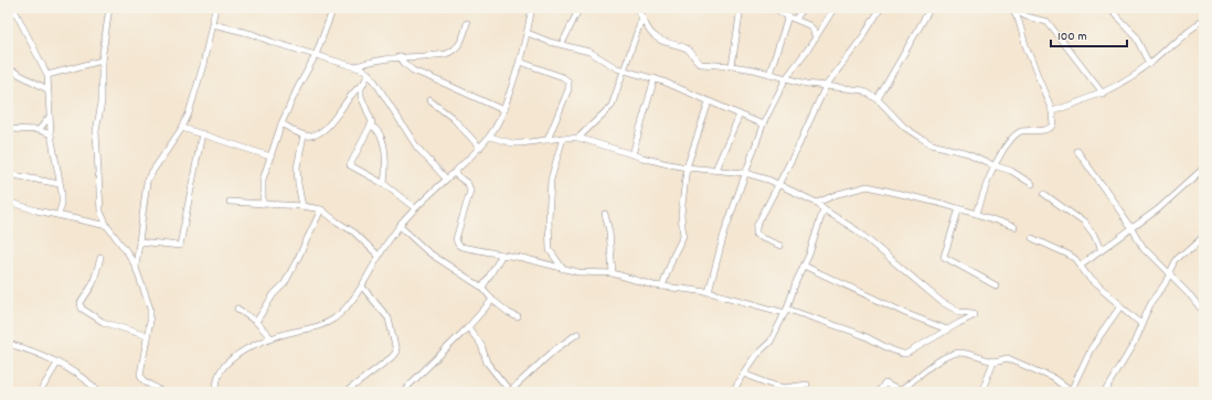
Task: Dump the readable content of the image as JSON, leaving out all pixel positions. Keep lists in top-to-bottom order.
{
  "scale_bar": "100 m"
}
